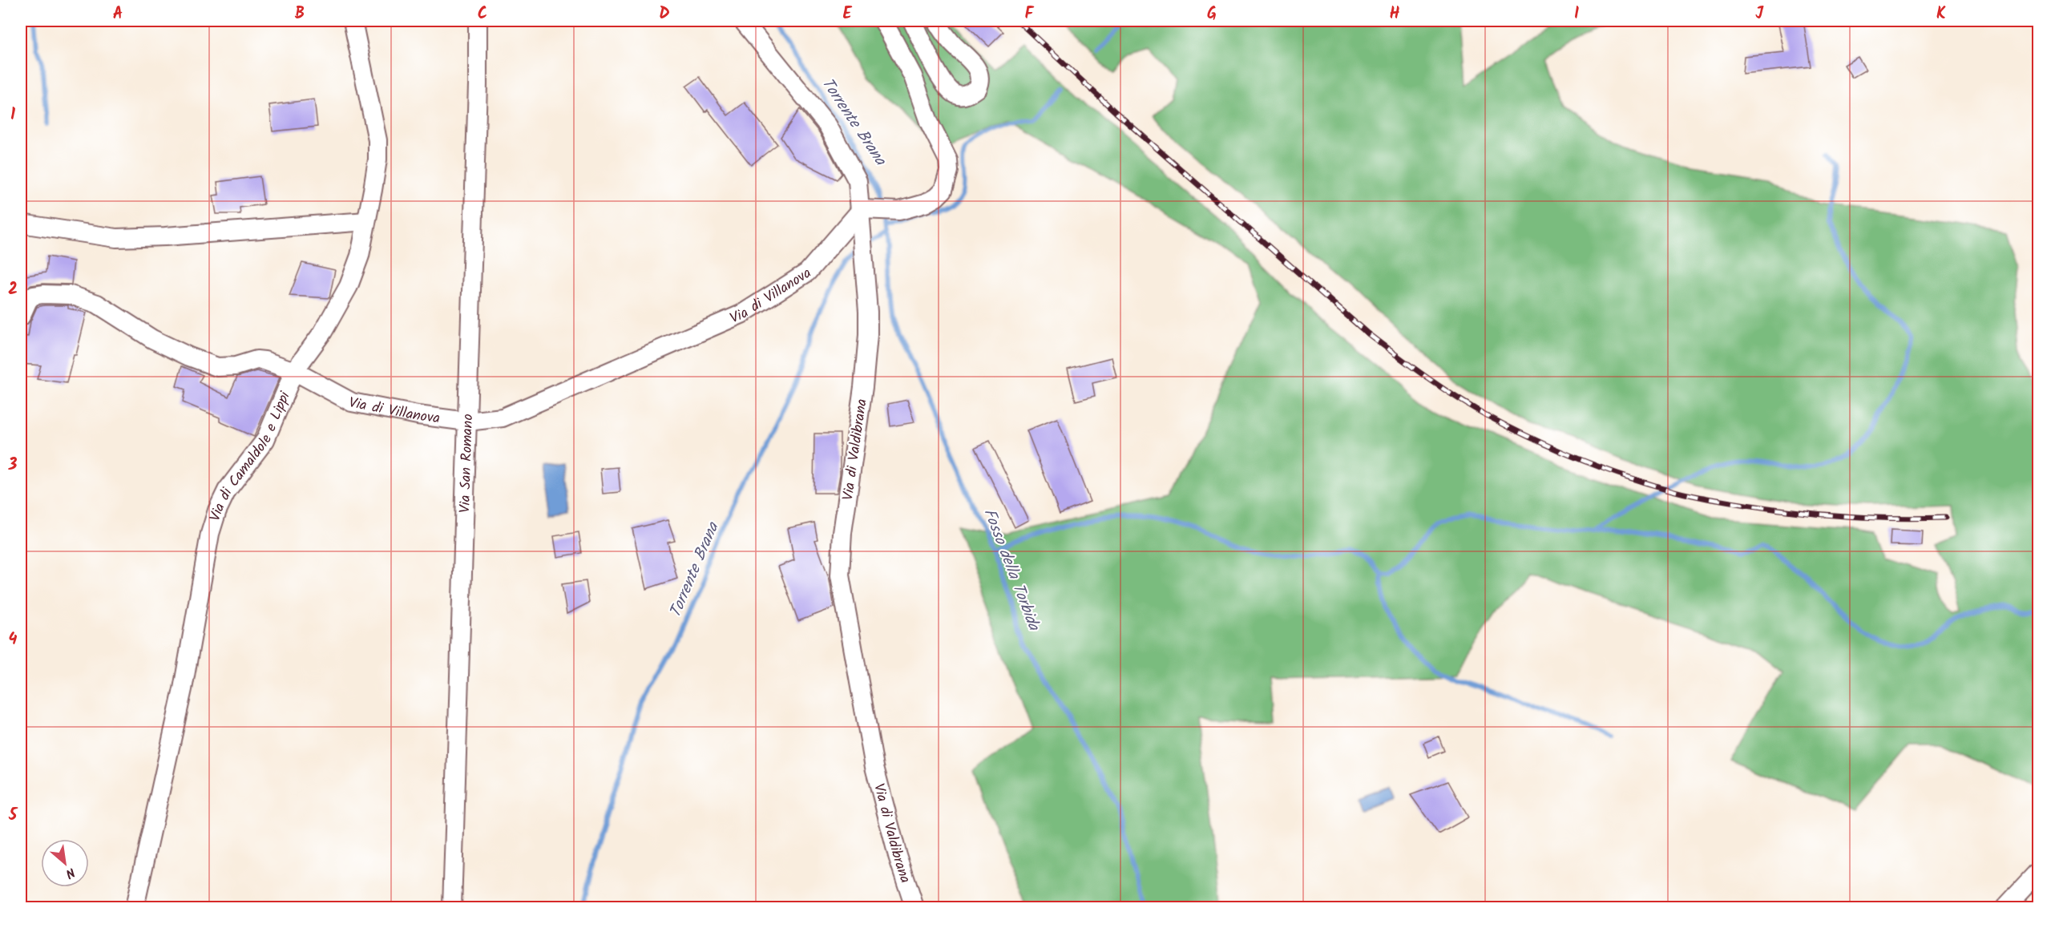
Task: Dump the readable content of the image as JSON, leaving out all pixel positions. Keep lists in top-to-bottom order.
{
  "streets": {
    "street": [
      "Via di Villanova",
      "Via di Valdibrana",
      "Via di Camaldole e Lippi",
      "Via San Romano"
    ]
  },
  "crossings": [
    ["Via di Villanova", "Via di Valdibrana"],
    ["Via di Villanova", "Via di Camaldole e Lippi"],
    ["Via di Villanova", "Via San Romano"]
  ],
  "water": ["Torrente Brana", "Fosso della Torbida"],
  "north": "bottom right",
  "grid": {
    "columns": [
      "A",
      "B",
      "C",
      "D",
      "E",
      "F",
      "G",
      "H",
      "I",
      "J",
      "K"
    ],
    "rows": [
      "1",
      "2",
      "3",
      "4",
      "5"
    ]
  }
}
